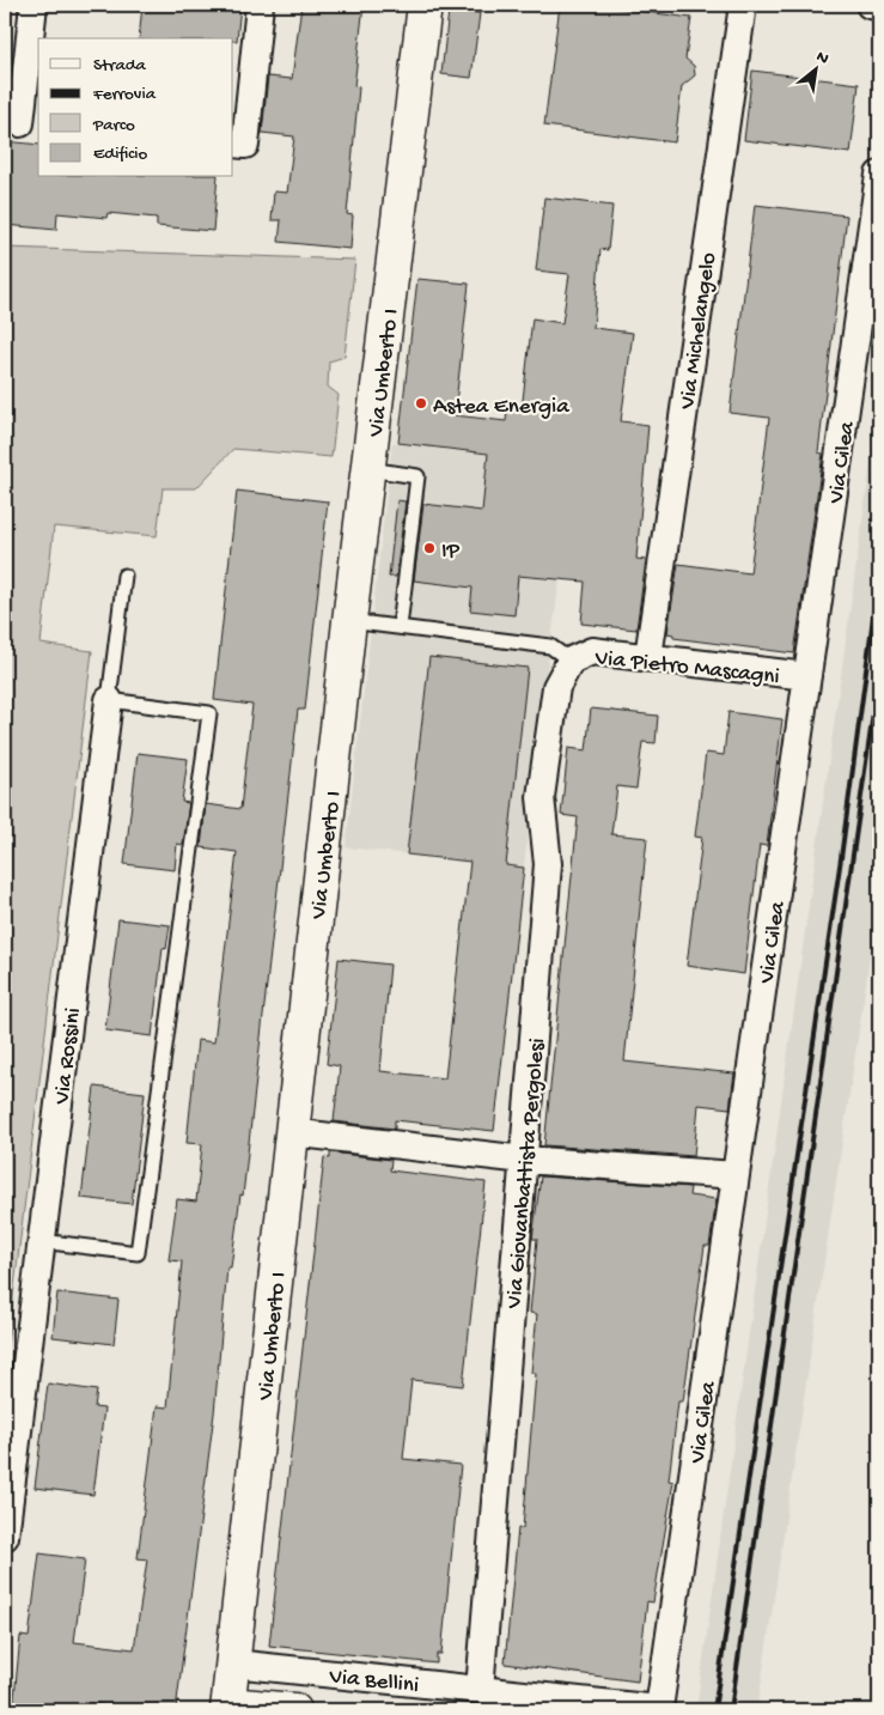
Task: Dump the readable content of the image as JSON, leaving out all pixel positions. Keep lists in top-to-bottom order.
{
  "streets": {
    "main road": ["Via Umberto I"],
    "street": [
      "Via Michelangelo",
      "Via Cilea",
      "Via Pietro Mascagni",
      "Via Rossini",
      "Via Giovanbattista Pergolesi",
      "Via Bellini"
    ]
  },
  "crossings": [
    ["Via Michelangelo", "Via Pietro Mascagni"],
    ["Via Umberto I", "Via Bellini"],
    ["Via Cilea", "Via Pietro Mascagni"],
    ["Via Cilea", "Via Bellini"],
    ["Via Pietro Mascagni", "Via Giovanbattista Pergolesi"],
    ["Via Giovanbattista Pergolesi", "Via Bellini"]
  ],
  "places": ["Astea Energia", "IP"],
  "legend": [
    "Strada",
    "Ferrovia",
    "Parco",
    "Edificio"
  ],
  "north": "top right"
}
